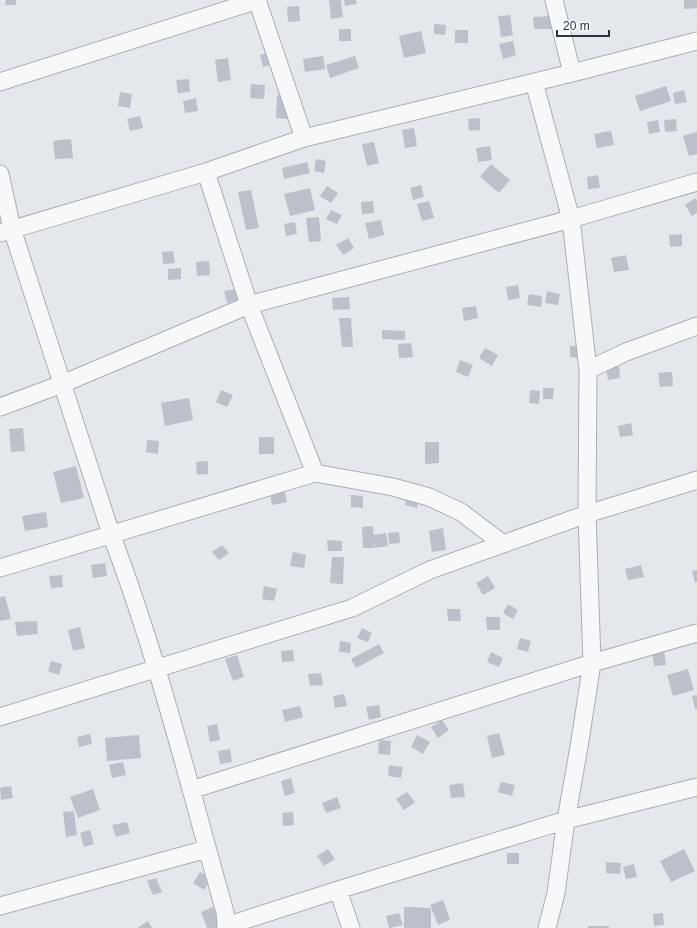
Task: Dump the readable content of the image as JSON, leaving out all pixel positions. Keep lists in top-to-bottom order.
{
  "scale_bar": "20 m"
}
